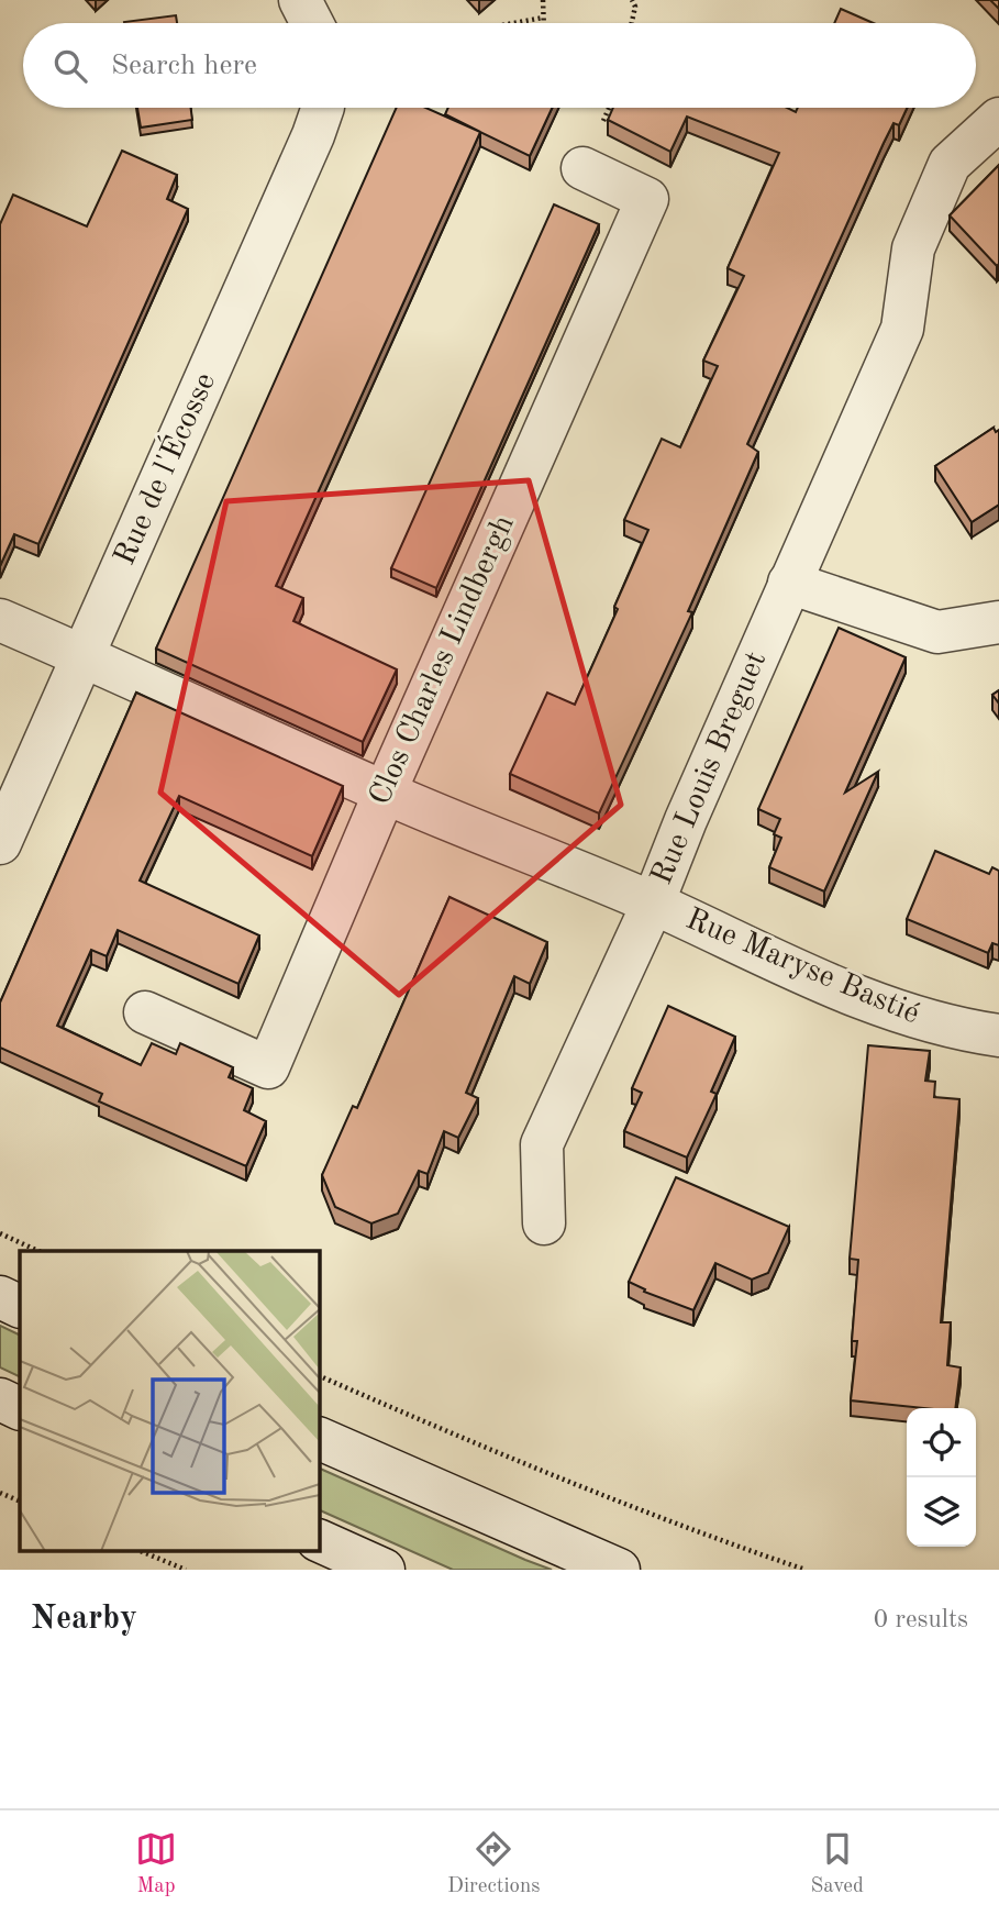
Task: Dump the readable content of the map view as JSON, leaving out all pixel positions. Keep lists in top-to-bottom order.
{
  "streets": {
    "street": [
      "Rue de l'Écosse",
      "Clos Charles Lindbergh",
      "Rue Louis Breguet",
      "Rue Maryse Bastié"
    ]
  },
  "crossings": [
    ["Rue de l'Écosse", "Rue Louis Breguet"],
    ["Clos Charles Lindbergh", "Rue Louis Breguet"],
    ["Rue Louis Breguet", "Rue Maryse Bastié"]
  ],
  "page": {
    "search": "Search here",
    "heading": ["Nearby", "0 results"],
    "nav": ["Map", "Directions", "Saved"]
  }
}
